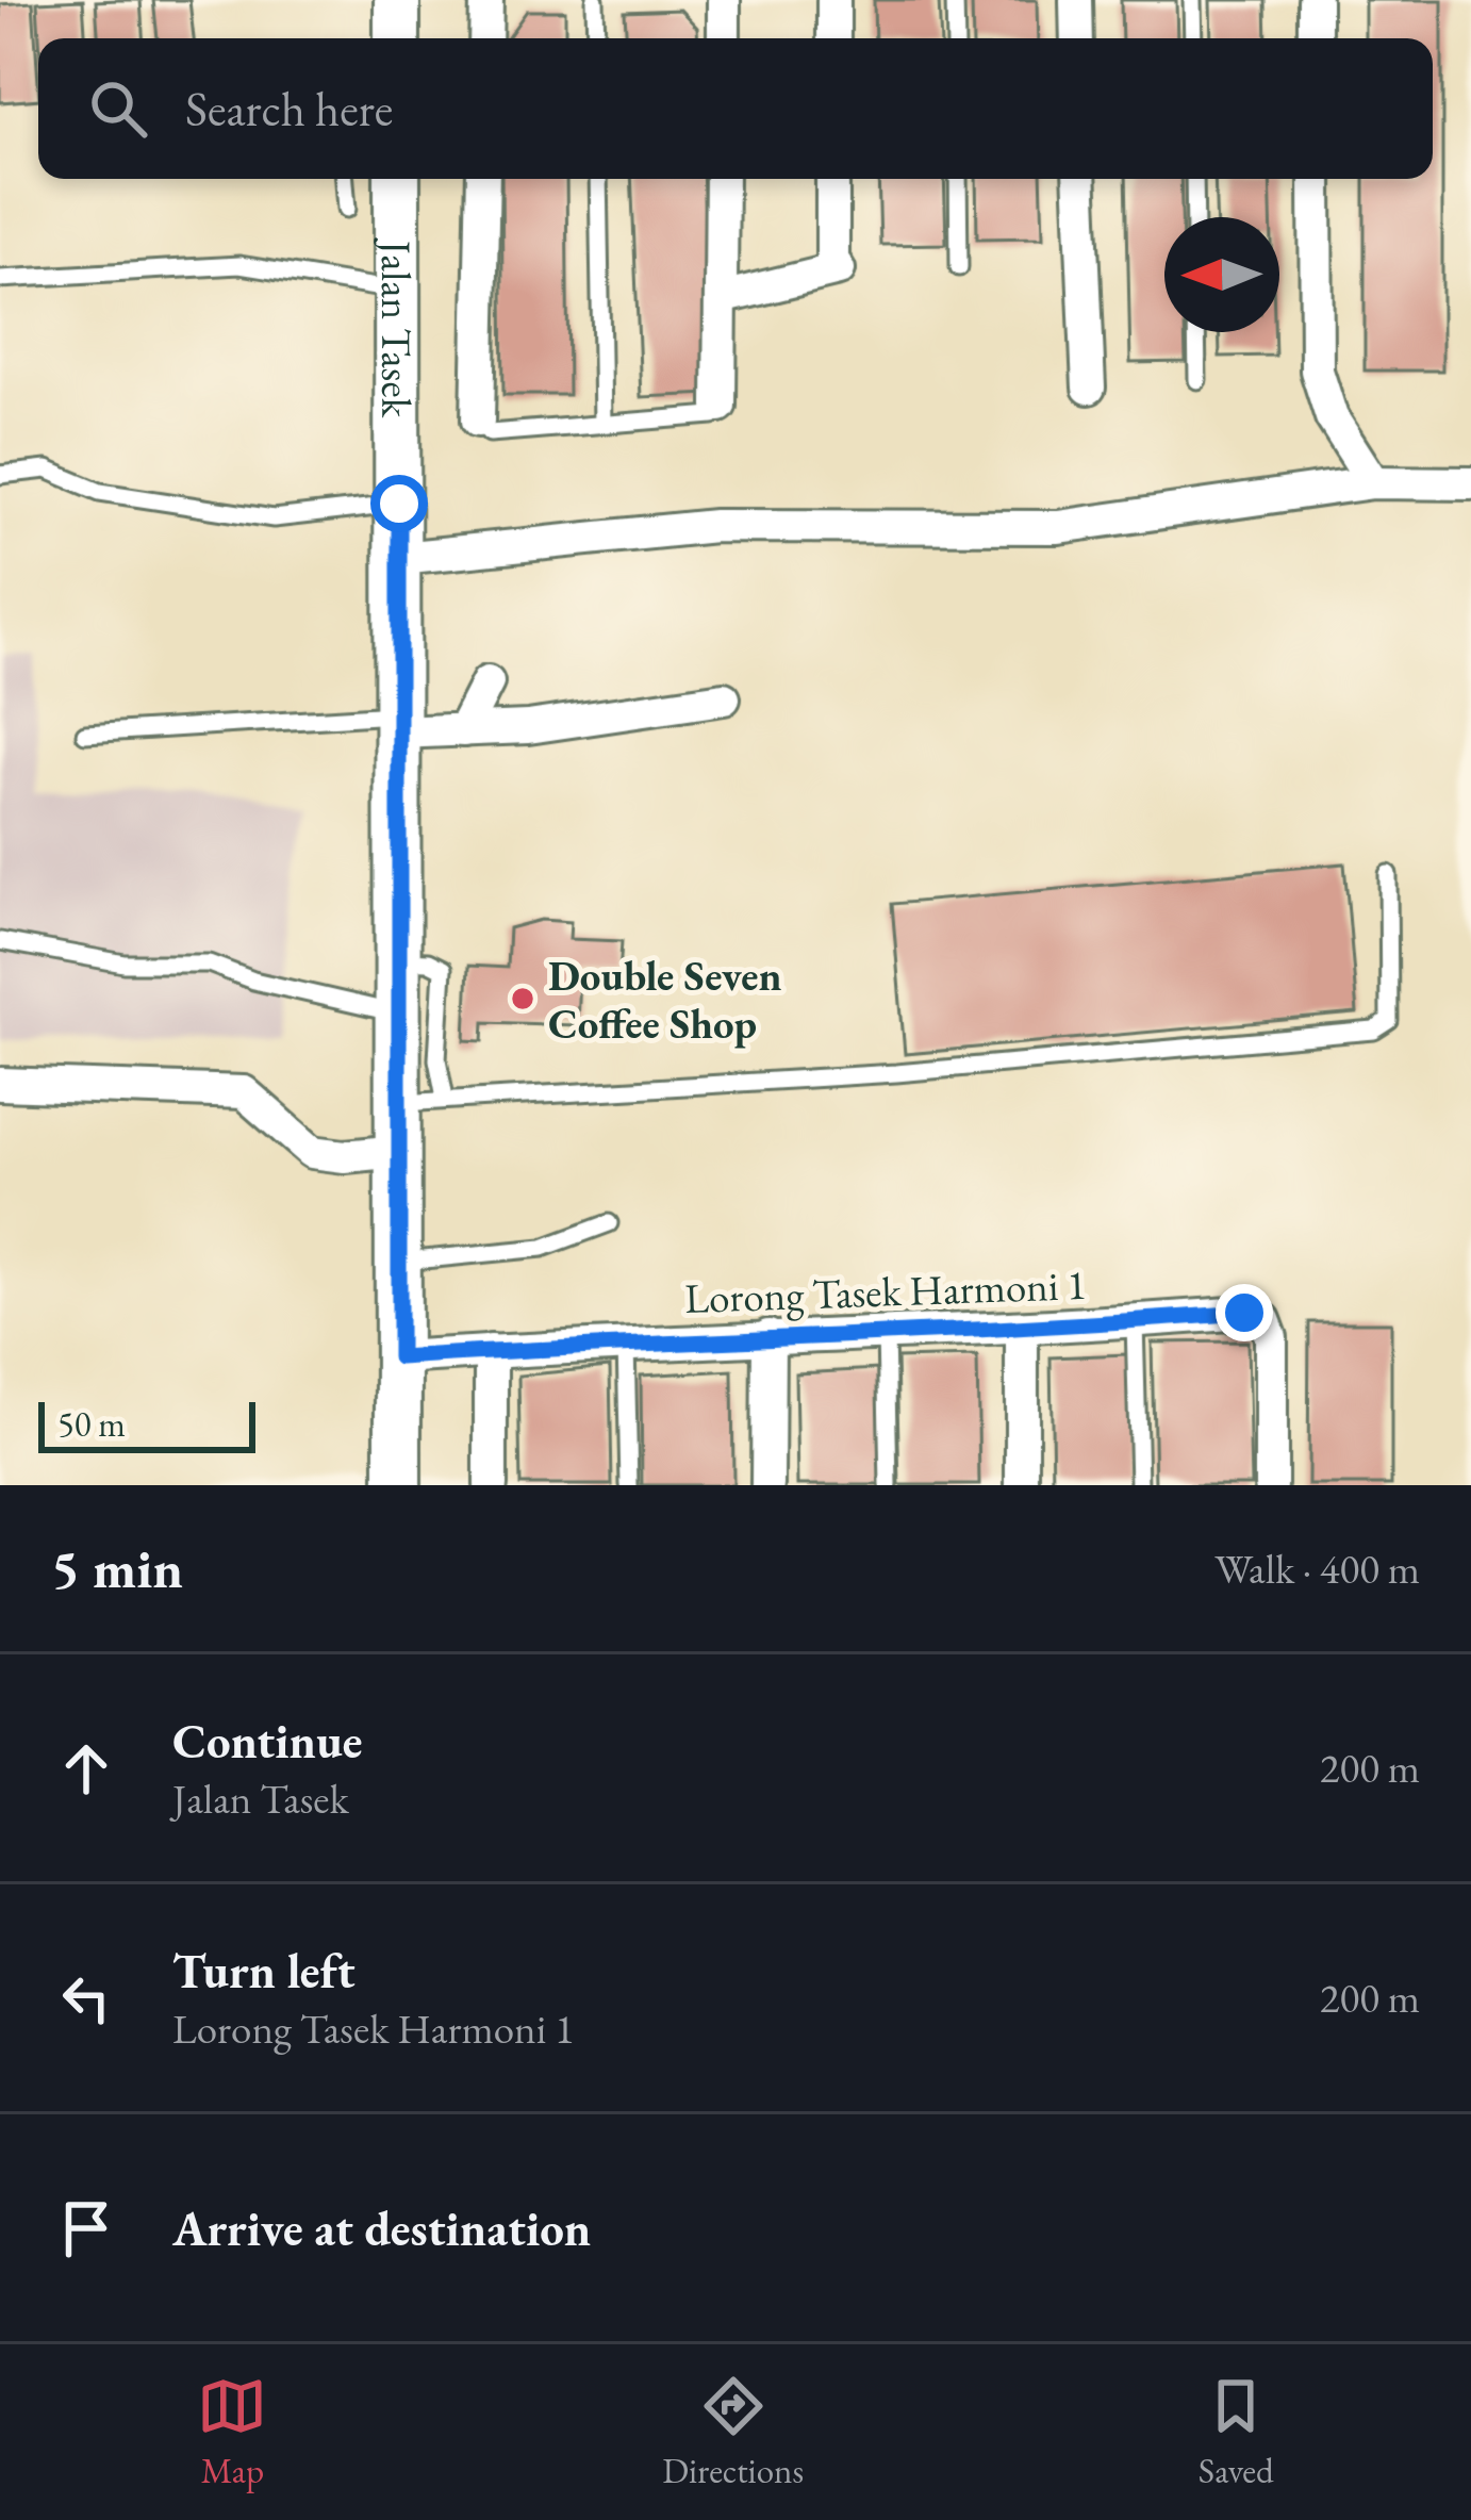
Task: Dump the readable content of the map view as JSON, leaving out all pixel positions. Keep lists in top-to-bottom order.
{
  "streets": {
    "main road": ["Jalan Tasek"],
    "street": ["Lorong Tasek Harmoni 1"]
  },
  "crossings": [
    ["Jalan Tasek", "Lorong Tasek Harmoni 1"]
  ],
  "places": ["Double Seven Coffee Shop"],
  "scale_bar": "50 m",
  "north": "left",
  "page": {
    "search": "Search here",
    "scale": "50 m",
    "heading": ["5 min", "Walk · 400 m"],
    "list": [
      ["Continue", "Jalan Tasek", "200 m"],
      ["Turn left", "Lorong Tasek Harmoni 1", "200 m"],
      "Arrive at destination"
    ],
    "nav": ["Map", "Directions", "Saved"]
  }
}
